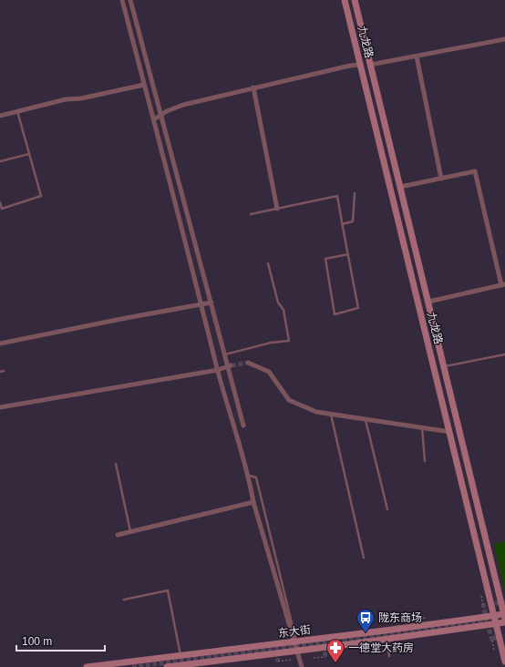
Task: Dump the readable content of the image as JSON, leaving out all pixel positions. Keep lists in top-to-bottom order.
{
  "streets": {
    "main road": ["九龙路", "东大街"]
  },
  "crossings": [
    ["九龙路", "东大街"]
  ],
  "places": {
    "bus stop": ["陇东商场"],
    "pharmacy": ["一德堂大药房"]
  },
  "scale_bar": "100 m"
}
